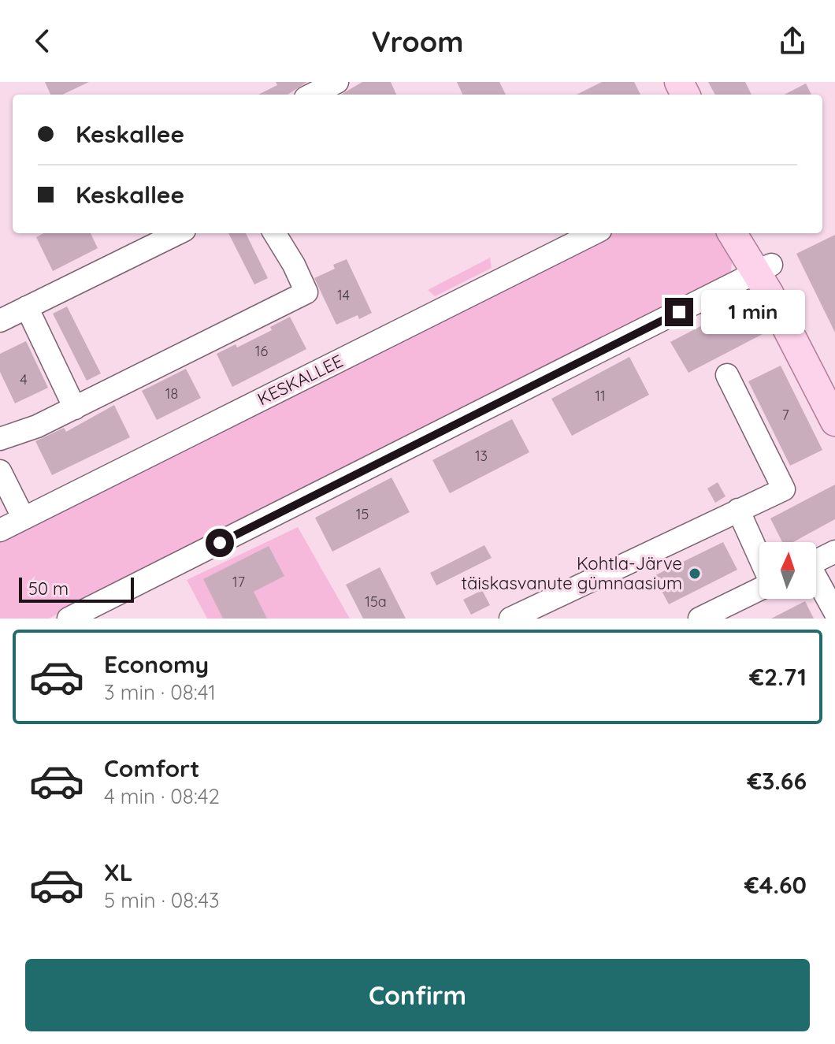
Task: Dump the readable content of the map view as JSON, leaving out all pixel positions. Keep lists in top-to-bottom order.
{
  "streets": {
    "street": ["KESKALLEE"]
  },
  "places": ["Kohtla-Järve täiskasvanute gümnaasium"],
  "house_numbers": [
    "14",
    "16",
    "4",
    "18",
    "11",
    "7",
    "13",
    "15",
    "17",
    "15a"
  ],
  "scale_bar": "50 m",
  "north": "top",
  "page": {
    "header": "Vroom",
    "banner": ["Keskallee", "Keskallee"],
    "bubble": "1 min",
    "scale": "50 m",
    "list": [
      {
        "name": "Economy",
        "note": "3 min · 08:41",
        "value": "€2.71"
      },
      {
        "name": "Comfort",
        "note": "4 min · 08:42",
        "value": "€3.66"
      },
      {
        "name": "XL",
        "note": "5 min · 08:43",
        "value": "€4.60"
      }
    ],
    "buttons": "Confirm"
  }
}
